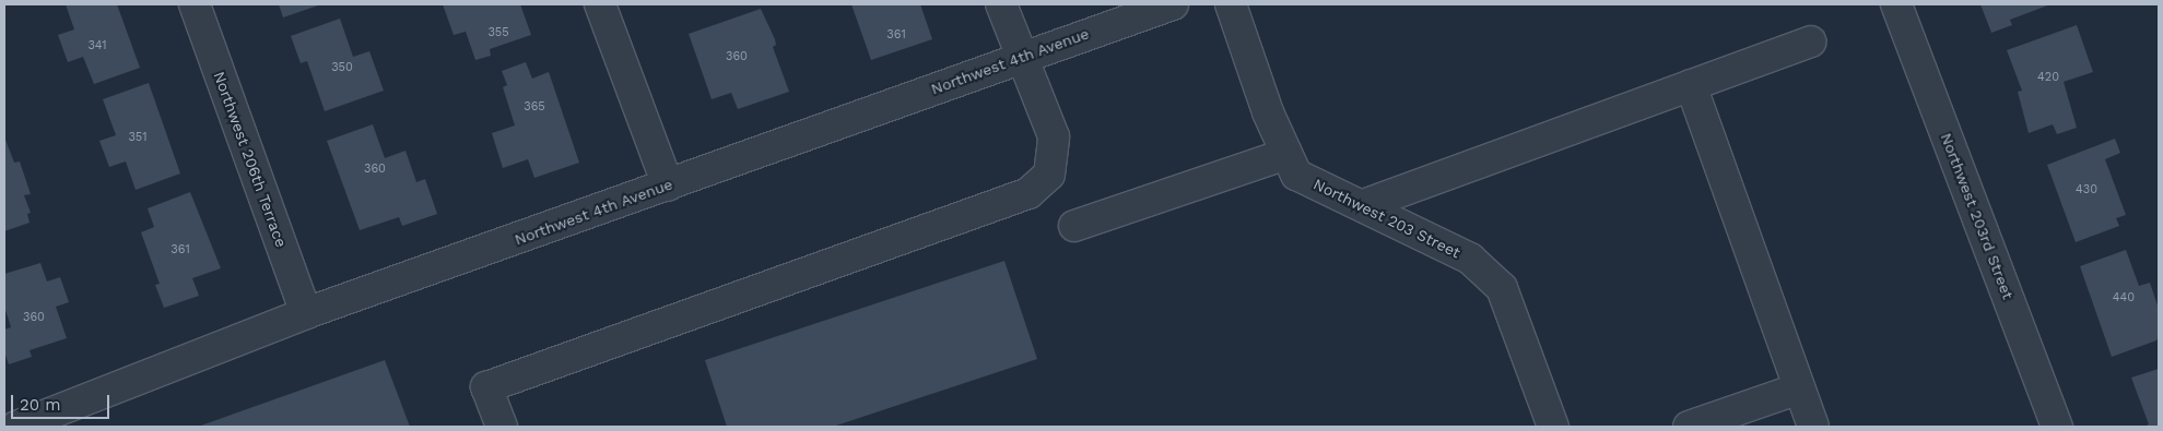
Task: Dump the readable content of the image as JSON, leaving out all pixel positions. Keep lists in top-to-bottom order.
{
  "streets": {
    "street": [
      "Northwest 4th Avenue",
      "Northwest 206th Terrace",
      "Northwest 203rd Street",
      "Northwest 203 Street"
    ]
  },
  "crossings": [
    ["Northwest 4th Avenue", "Northwest 206th Terrace"]
  ],
  "house_numbers": [
    "355",
    "361",
    "341",
    "360",
    "350",
    "420",
    "365",
    "351",
    "360",
    "430",
    "361",
    "440",
    "360"
  ],
  "scale_bar": "20 m"
}
